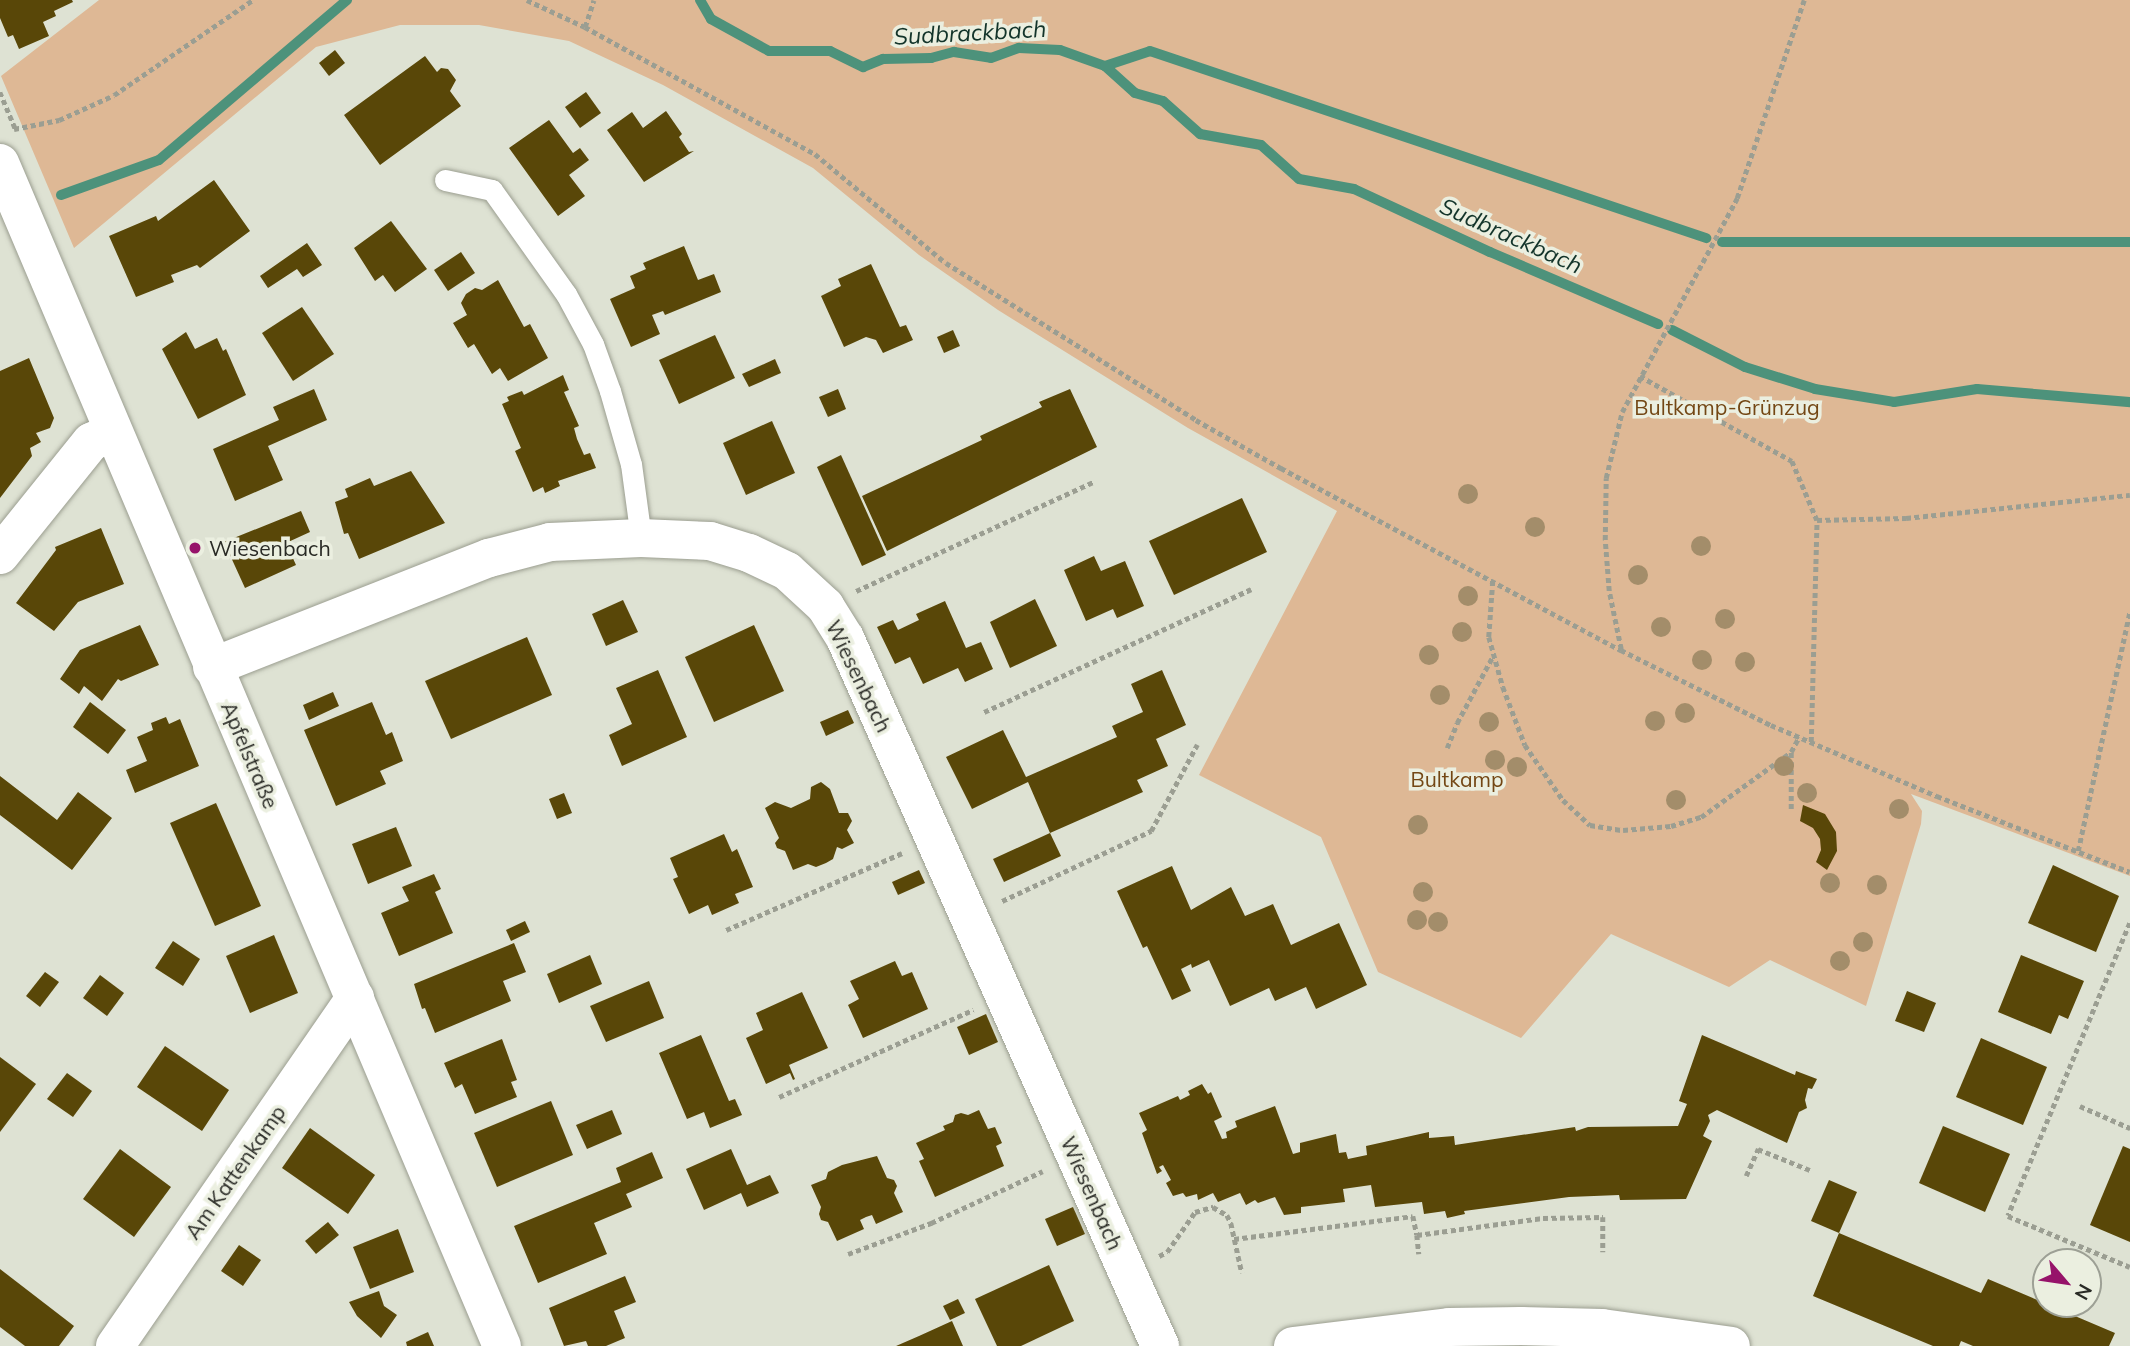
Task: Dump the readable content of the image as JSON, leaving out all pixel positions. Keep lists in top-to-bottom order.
{
  "streets": {
    "street": ["Wiesenbach", "Apfelstraße", "Am Kattenkamp"]
  },
  "crossings": [
    ["Wiesenbach", "Apfelstraße"],
    ["Apfelstraße", "Am Kattenkamp"]
  ],
  "water": ["Sudbrackbach"],
  "parks": ["Bultkamp-Grünzug", "Bultkamp"],
  "places": ["Wiesenbach"],
  "north": "bottom right"
}
